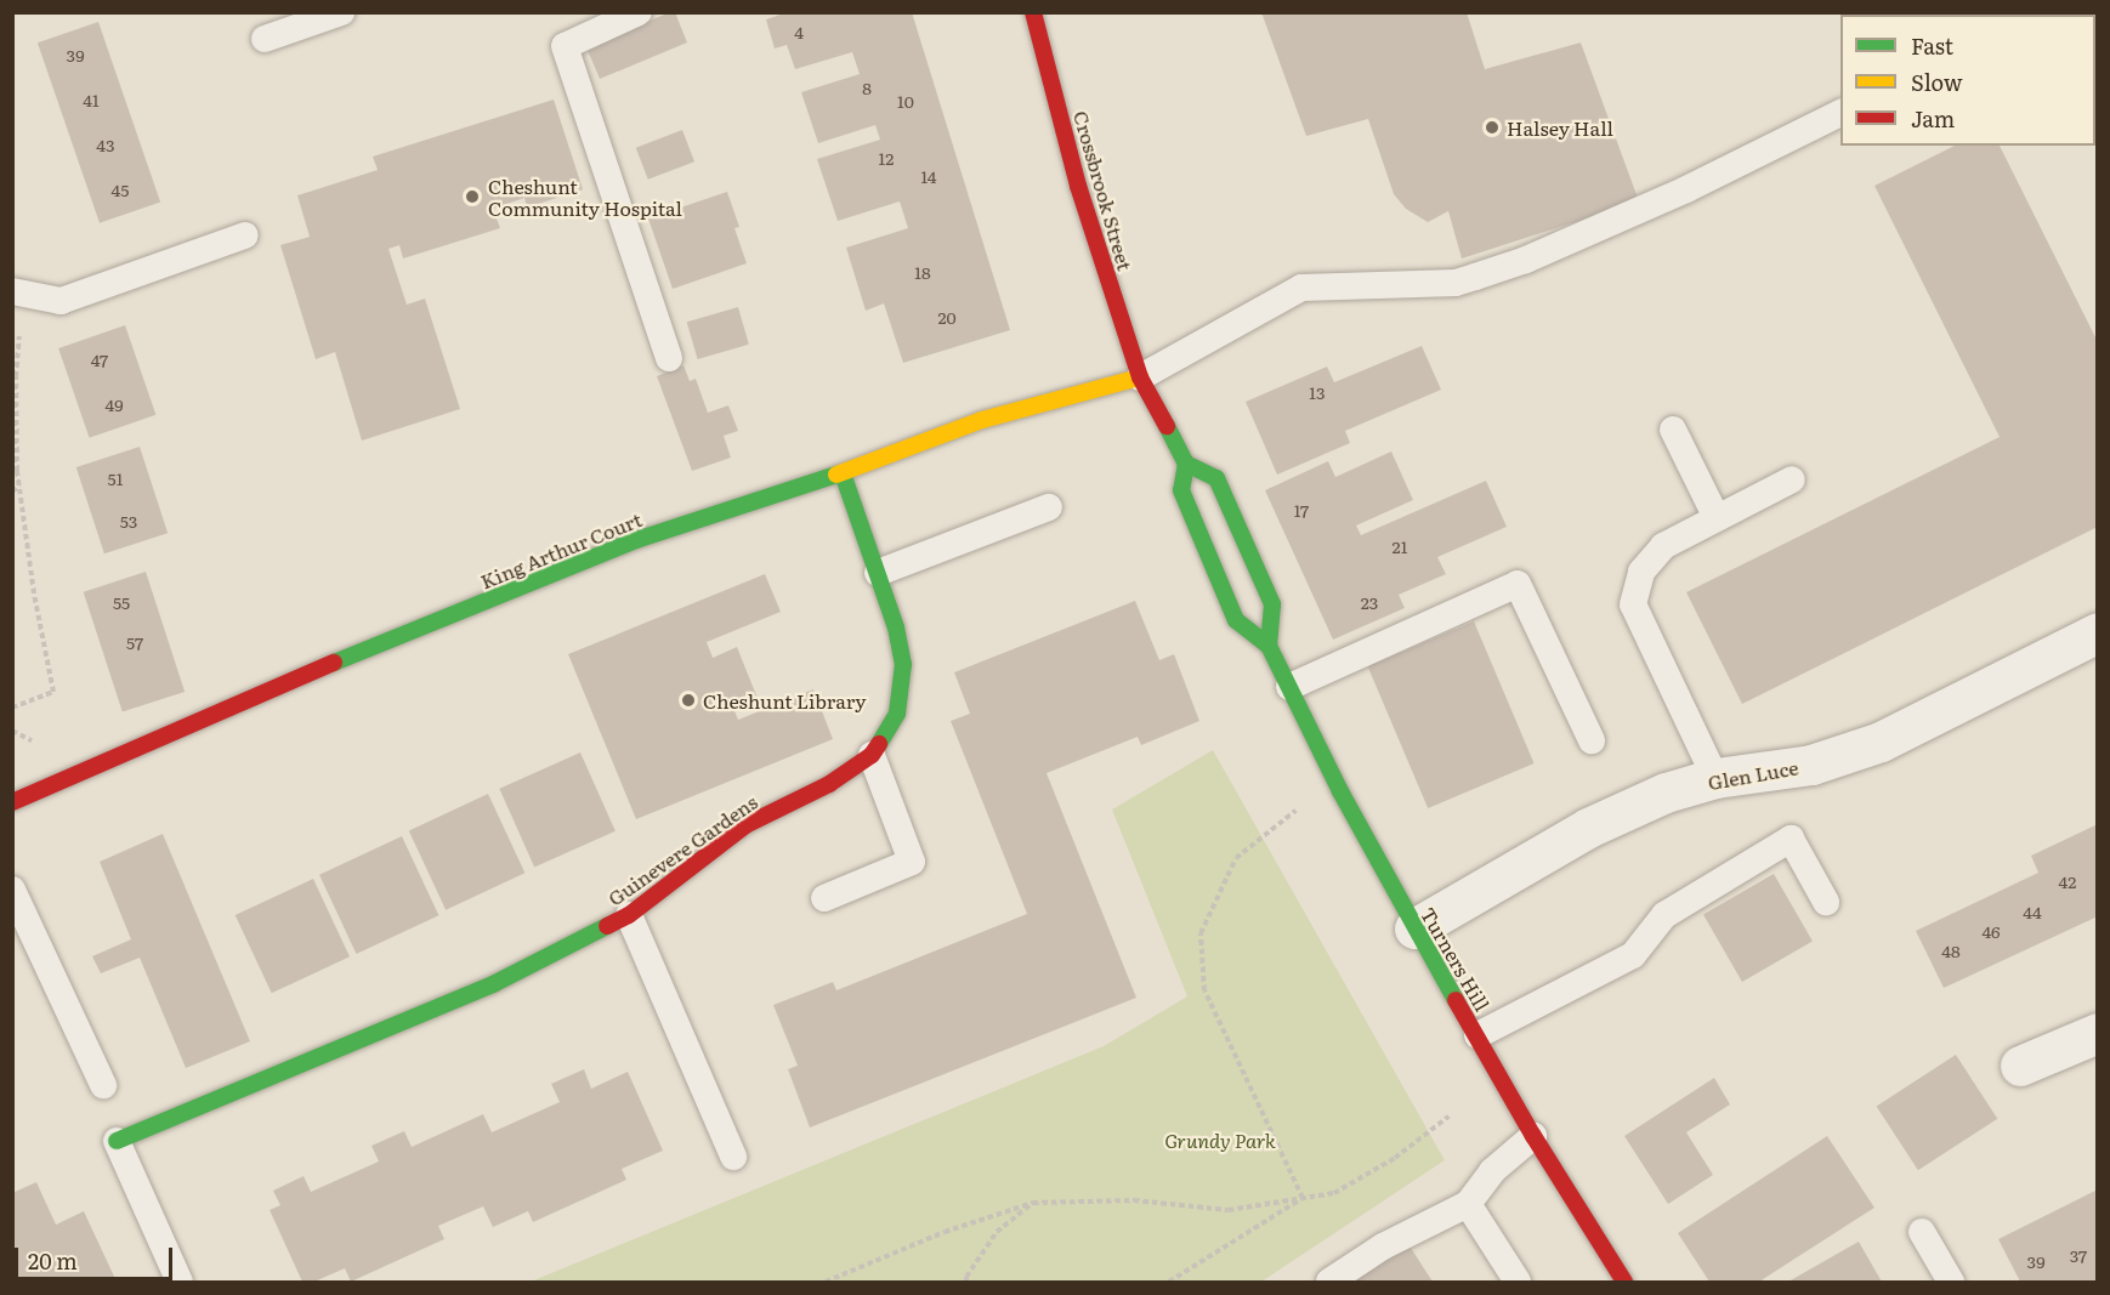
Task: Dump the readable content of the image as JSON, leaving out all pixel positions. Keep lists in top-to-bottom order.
{
  "streets": {
    "street": [
      "Crossbrook Street",
      "King Arthur Court",
      "Glen Luce",
      "Guinevere Gardens",
      "Turners Hill"
    ]
  },
  "crossings": [
    ["Crossbrook Street", "King Arthur Court"],
    ["King Arthur Court", "Guinevere Gardens"],
    ["Glen Luce", "Turners Hill"]
  ],
  "parks": ["Grundy Park"],
  "places": ["Halsey Hall", "Cheshunt Community Hospital", "Cheshunt Library"],
  "house_numbers": [
    "4",
    "39",
    "8",
    "41",
    "10",
    "43",
    "12",
    "14",
    "45",
    "18",
    "20",
    "47",
    "13",
    "49",
    "51",
    "17",
    "53",
    "21",
    "55",
    "23",
    "57",
    "42",
    "44",
    "46",
    "48",
    "37",
    "39"
  ],
  "legend": ["Fast", "Slow", "Jam"],
  "scale_bar": "20 m"
}
